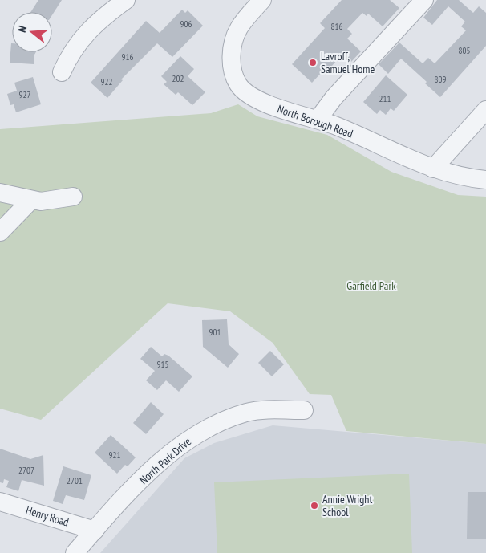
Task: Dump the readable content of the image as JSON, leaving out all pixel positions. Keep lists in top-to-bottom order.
{
  "streets": {
    "street": ["North Borough Road", "North Park Drive", "Henry Road"]
  },
  "crossings": [
    ["North Park Drive", "Henry Road"]
  ],
  "parks": ["Garfield Park"],
  "places": ["Lavroff, Samuel Home", "Annie Wright School"],
  "house_numbers": [
    "906",
    "816",
    "805",
    "916",
    "202",
    "809",
    "922",
    "927",
    "211",
    "901",
    "915",
    "921",
    "2707",
    "2701"
  ],
  "north": "left"
}
